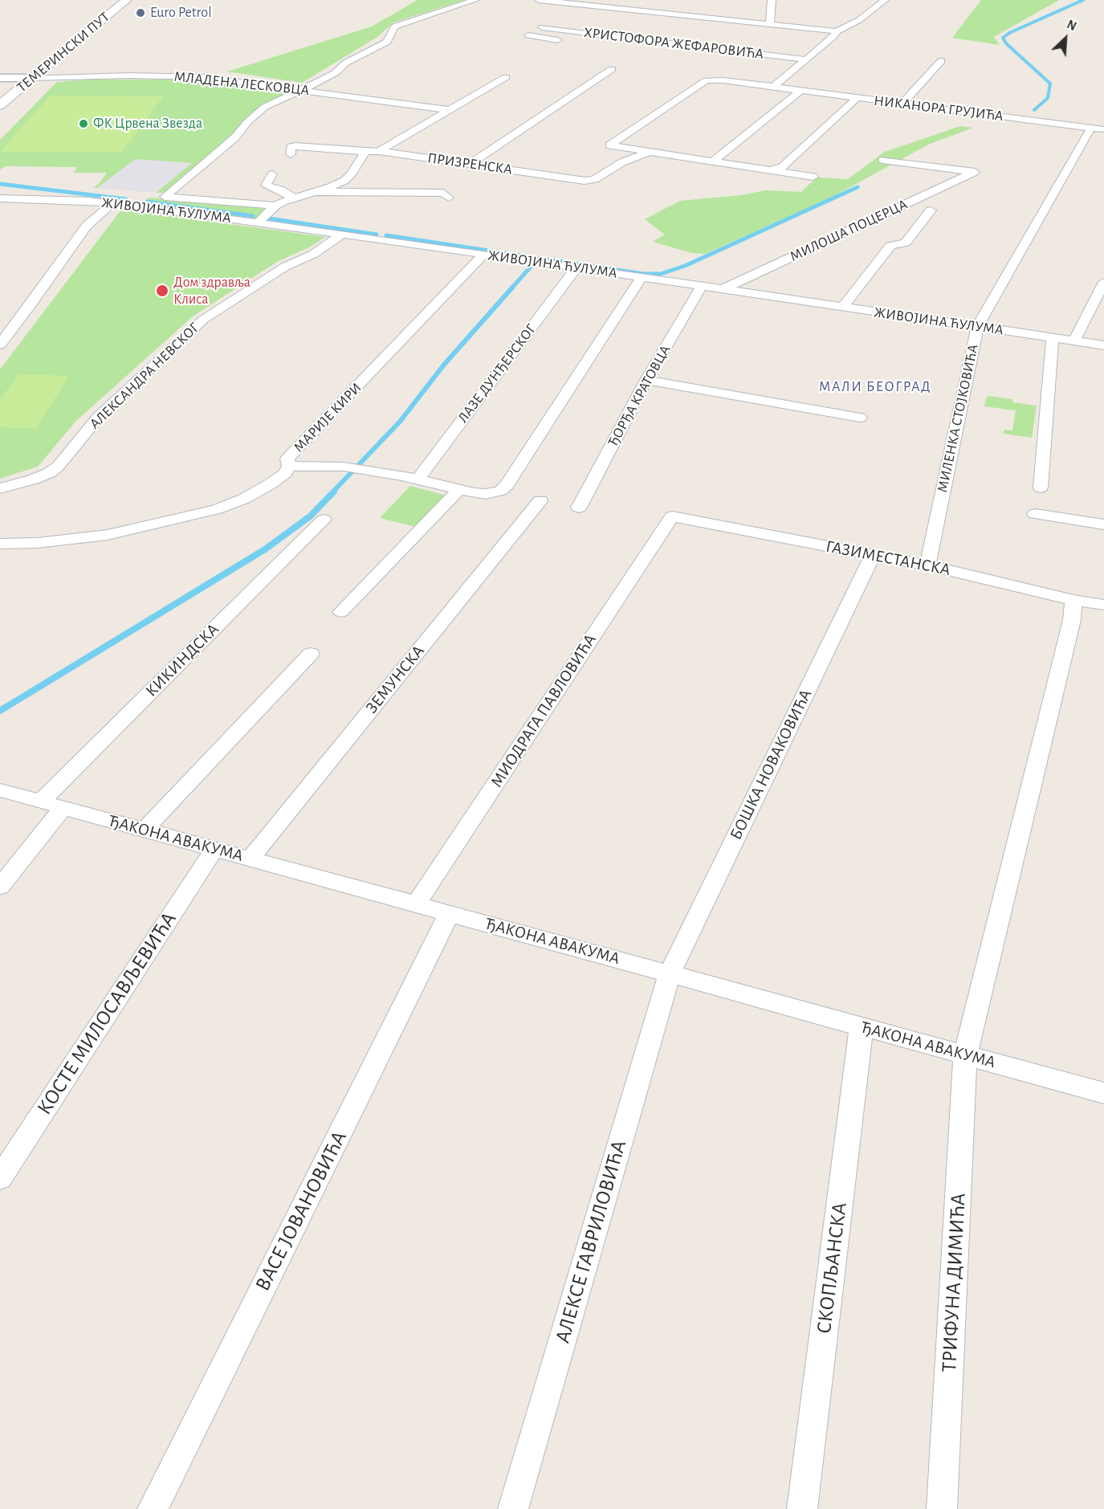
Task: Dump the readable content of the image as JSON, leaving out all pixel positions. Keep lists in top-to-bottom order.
{
  "streets": {
    "main road": ["ТЕМЕРИНСКИ ПУТ"],
    "street": [
      "ХРИСТОФОРА ЖЕФАРОВИЋА",
      "МЛАДЕНА ЛЕСКОВЦА",
      "НИКАНОРА ГРУЈИЋА",
      "ПРИЗРЕНСКА",
      "ЖИВОЈИНА ЋУЛУМА",
      "МИЛОША ПОЦЕРЦА",
      "ЛАЗЕ ДУНЂЕРСКОГ",
      "АЛЕКСАНДРА НЕВСКОГ",
      "ЂОРЂА КРАТОВЦА",
      "МАРИЈЕ КИРИ",
      "МИЛЕНКА СТОЈКОВИЋА",
      "ГАЗИМЕСТАНСКА",
      "КИКИНДСКА",
      "ЗЕМУНСКА",
      "МИОДРАГА ПАВЛОВИЋА",
      "БОШКА НОВАКОВИЋА",
      "ЂАКОНА АВАКУМА",
      "КОСТЕ МИЛОСАВЉЕВИЋА",
      "ВАСЕ ЈОВАНОВИЋА",
      "АЛЕКСЕ ГАВРИЛОВИЋА",
      "СКОПЉАНСКА",
      "ТРИФУНА ДИМИЋА"
    ]
  },
  "crossings": [
    ["ТЕМЕРИНСКИ ПУТ", "МЛАДЕНА ЛЕСКОВЦА"],
    ["НИКАНОРА ГРУЈИЋА", "ПРИЗРЕНСКА"],
    ["НИКАНОРА ГРУЈИЋА", "МИЛЕНКА СТОЈКОВИЋА"],
    ["ЖИВОЈИНА ЋУЛУМА", "МИЛОША ПОЦЕРЦА"],
    ["ЖИВОЈИНА ЋУЛУМА", "ЛАЗЕ ДУНЂЕРСКОГ"],
    ["ЖИВОЈИНА ЋУЛУМА", "АЛЕКСАНДРА НЕВСКОГ"],
    ["ЖИВОЈИНА ЋУЛУМА", "ЂОРЂА КРАТОВЦА"],
    ["ЖИВОЈИНА ЋУЛУМА", "МАРИЈЕ КИРИ"],
    ["ЖИВОЈИНА ЋУЛУМА", "МИЛЕНКА СТОЈКОВИЋА"],
    ["МИЛЕНКА СТОЈКОВИЋА", "ГАЗИМЕСТАНСКА"],
    ["ГАЗИМЕСТАНСКА", "МИОДРАГА ПАВЛОВИЋА"],
    ["ГАЗИМЕСТАНСКА", "БОШКА НОВАКОВИЋА"],
    ["ГАЗИМЕСТАНСКА", "ТРИФУНА ДИМИЋА"],
    ["КИКИНДСКА", "ЂАКОНА АВАКУМА"],
    ["ЗЕМУНСКА", "ЂАКОНА АВАКУМА"],
    ["МИОДРАГА ПАВЛОВИЋА", "ЂАКОНА АВАКУМА"],
    ["БОШКА НОВАКОВИЋА", "ЂАКОНА АВАКУМА"],
    ["БОШКА НОВАКОВИЋА", "АЛЕКСЕ ГАВРИЛОВИЋА"],
    ["ЂАКОНА АВАКУМА", "КОСТЕ МИЛОСАВЉЕВИЋА"],
    ["ЂАКОНА АВАКУМА", "ВАСЕ ЈОВАНОВИЋА"],
    ["ЂАКОНА АВАКУМА", "АЛЕКСЕ ГАВРИЛОВИЋА"],
    ["ЂАКОНА АВАКУМА", "СКОПЉАНСКА"],
    ["ЂАКОНА АВАКУМА", "ТРИФУНА ДИМИЋА"]
  ],
  "districts": ["МАЛИ БЕОГРАД"],
  "places": ["Euro Petrol", "ФК Црвена Звезда", "Дом здравља Клиса"],
  "north": "top right"
}
